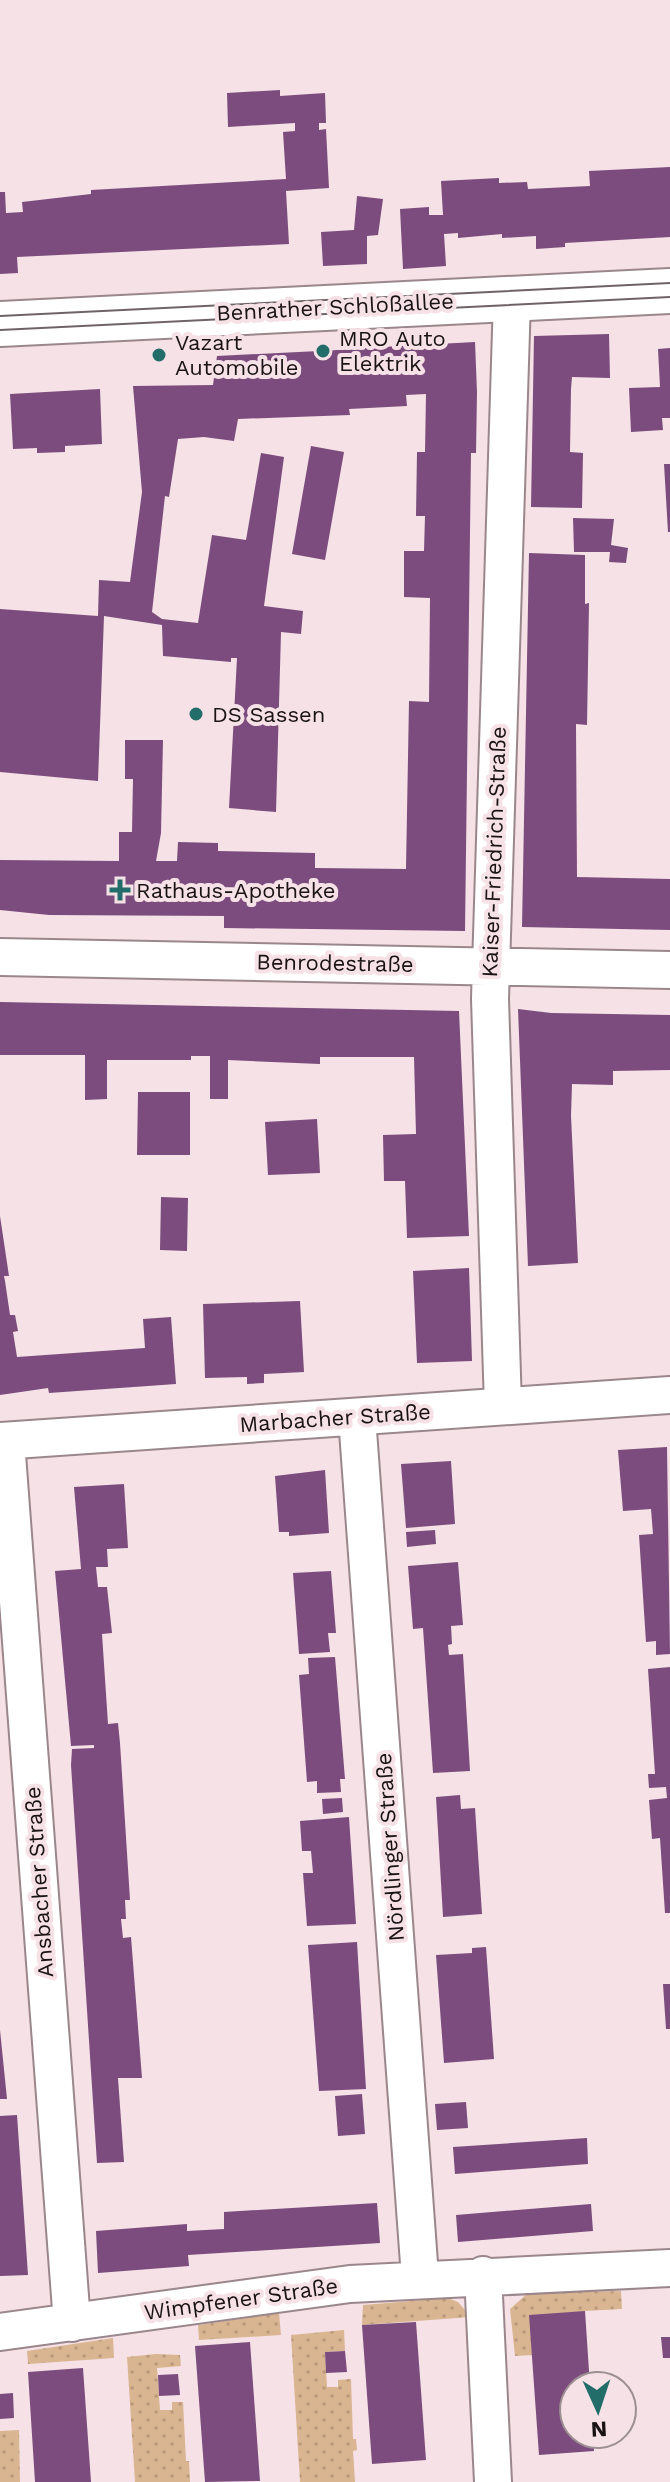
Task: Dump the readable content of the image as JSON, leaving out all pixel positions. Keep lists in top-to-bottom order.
{
  "streets": {
    "main road": ["Benrather Schloßallee"],
    "street": [
      "Kaiser-Friedrich-Straße",
      "Benrodestraße",
      "Marbacher Straße",
      "Nördlinger Straße",
      "Ansbacher Straße",
      "Wimpfener Straße"
    ]
  },
  "crossings": [
    ["Benrather Schloßallee", "Kaiser-Friedrich-Straße"],
    ["Kaiser-Friedrich-Straße", "Benrodestraße"],
    ["Kaiser-Friedrich-Straße", "Marbacher Straße"],
    ["Marbacher Straße", "Nördlinger Straße"],
    ["Marbacher Straße", "Ansbacher Straße"],
    ["Nördlinger Straße", "Wimpfener Straße"],
    ["Ansbacher Straße", "Wimpfener Straße"]
  ],
  "places": {
    "other": ["MRO Auto Elektrik", "Vazart Automobile", "DS Sassen"],
    "health": ["Rathaus-Apotheke"]
  },
  "north": "bottom"
}
